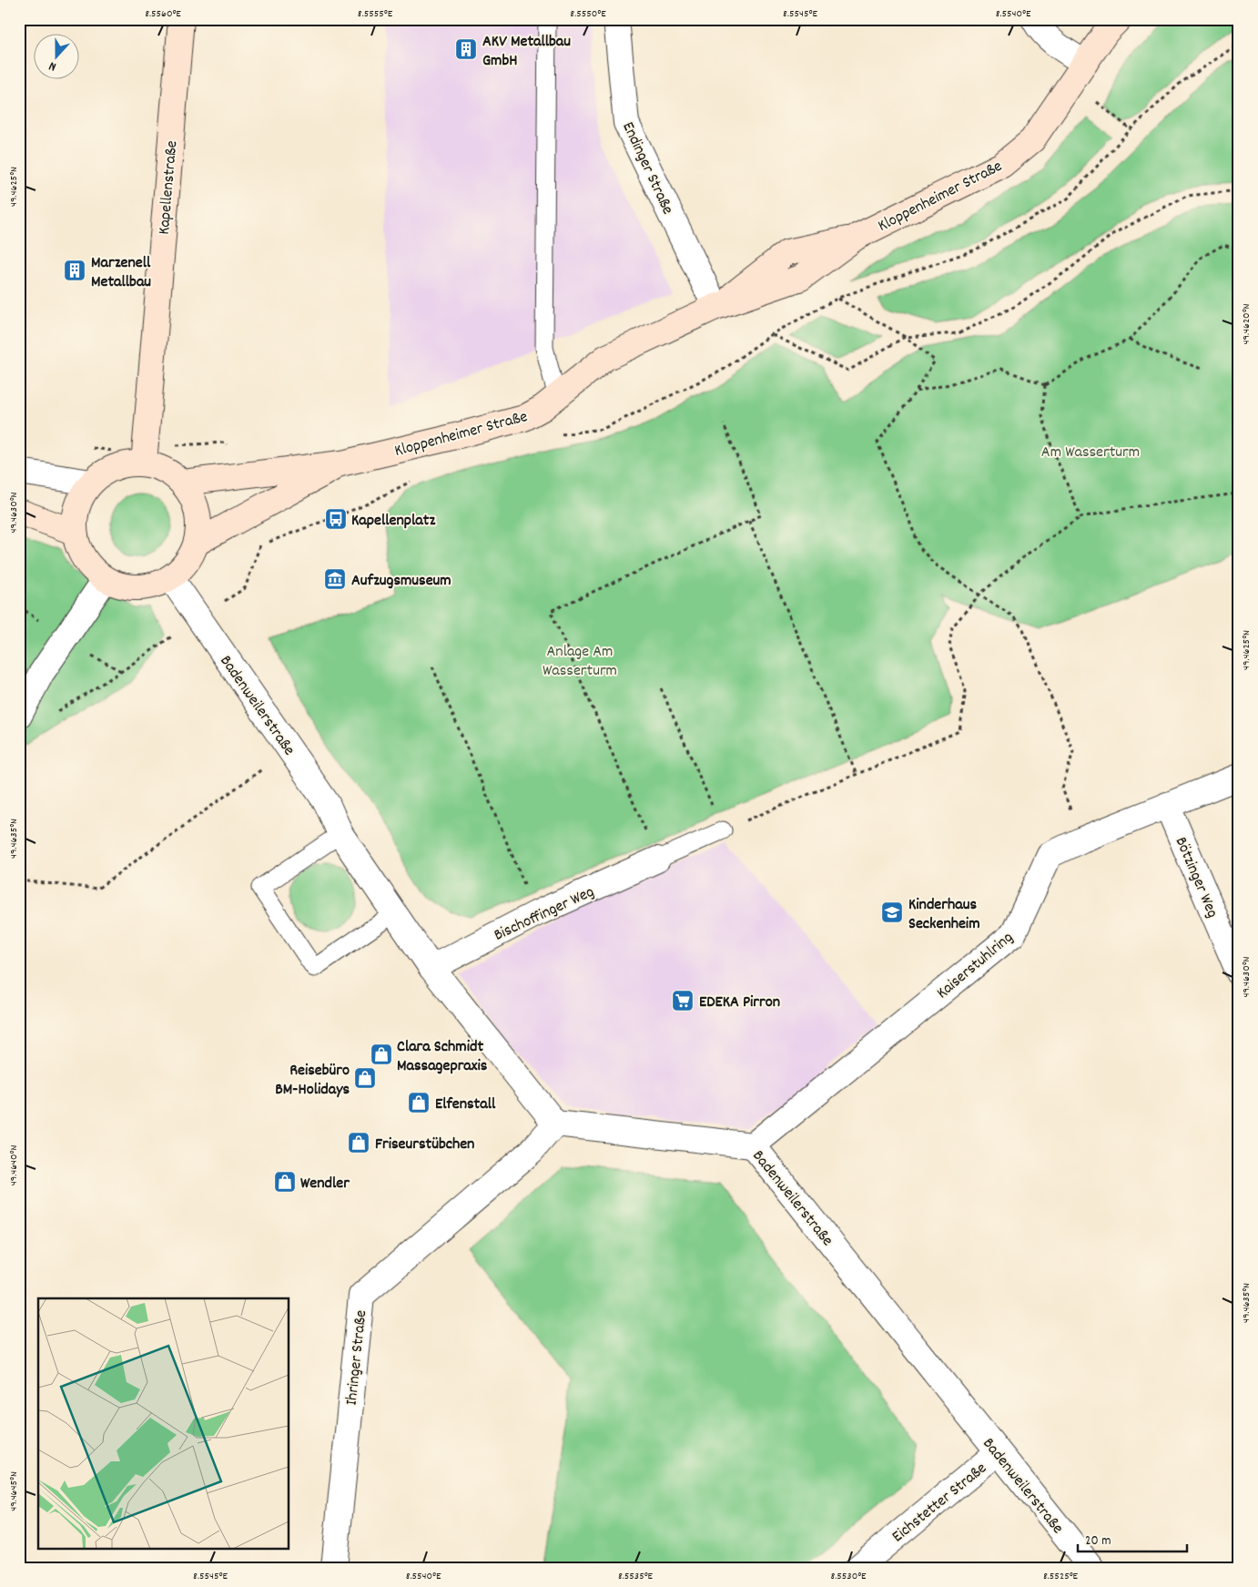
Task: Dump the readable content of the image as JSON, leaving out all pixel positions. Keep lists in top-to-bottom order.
{
  "streets": {
    "street": [
      "Endinger Straße",
      "Kapellenstraße",
      "Kloppenheimer Straße",
      "Badenweilerstraße",
      "Bötzinger Weg",
      "Bischoffinger Weg",
      "Kaiserstuhlring",
      "Ihringer Straße",
      "Eichstetter Straße"
    ]
  },
  "crossings": [
    ["Endinger Straße", "Kloppenheimer Straße"],
    ["Kapellenstraße", "Kloppenheimer Straße"],
    ["Kapellenstraße", "Badenweilerstraße"],
    ["Kloppenheimer Straße", "Badenweilerstraße"],
    ["Badenweilerstraße", "Bischoffinger Weg"],
    ["Badenweilerstraße", "Kaiserstuhlring"],
    ["Badenweilerstraße", "Ihringer Straße"],
    ["Badenweilerstraße", "Eichstetter Straße"],
    ["Bötzinger Weg", "Kaiserstuhlring"]
  ],
  "parks": ["Am Wasserturm", "Anlage Am Wasserturm"],
  "places": {
    "building": ["AKV Metallbau GmbH", "Marzenell Metallbau"],
    "bus stop": ["Kapellenplatz"],
    "museum": ["Aufzugsmuseum"],
    "school or university": ["Kinderhaus Seckenheim"],
    "supermarket": ["EDEKA Pirron"],
    "shop": [
      "Clara Schmidt Massagepraxis",
      "Reisebüro BM-Holidays",
      "Elfenstall",
      "Friseurstübchen",
      "Wendler"
    ]
  },
  "scale_bar": "20 m",
  "north": "bottom",
  "coordinates": [
    "8.5560°E",
    "8.5555°E",
    "8.5550°E",
    "8.5545°E",
    "8.5540°E",
    "49.4625°N",
    "49.4620°N",
    "49.4630°N",
    "49.4635°N",
    "49.4640°N",
    "49.4645°N",
    "8.5535°E",
    "8.5530°E",
    "8.5525°E"
  ]
}
